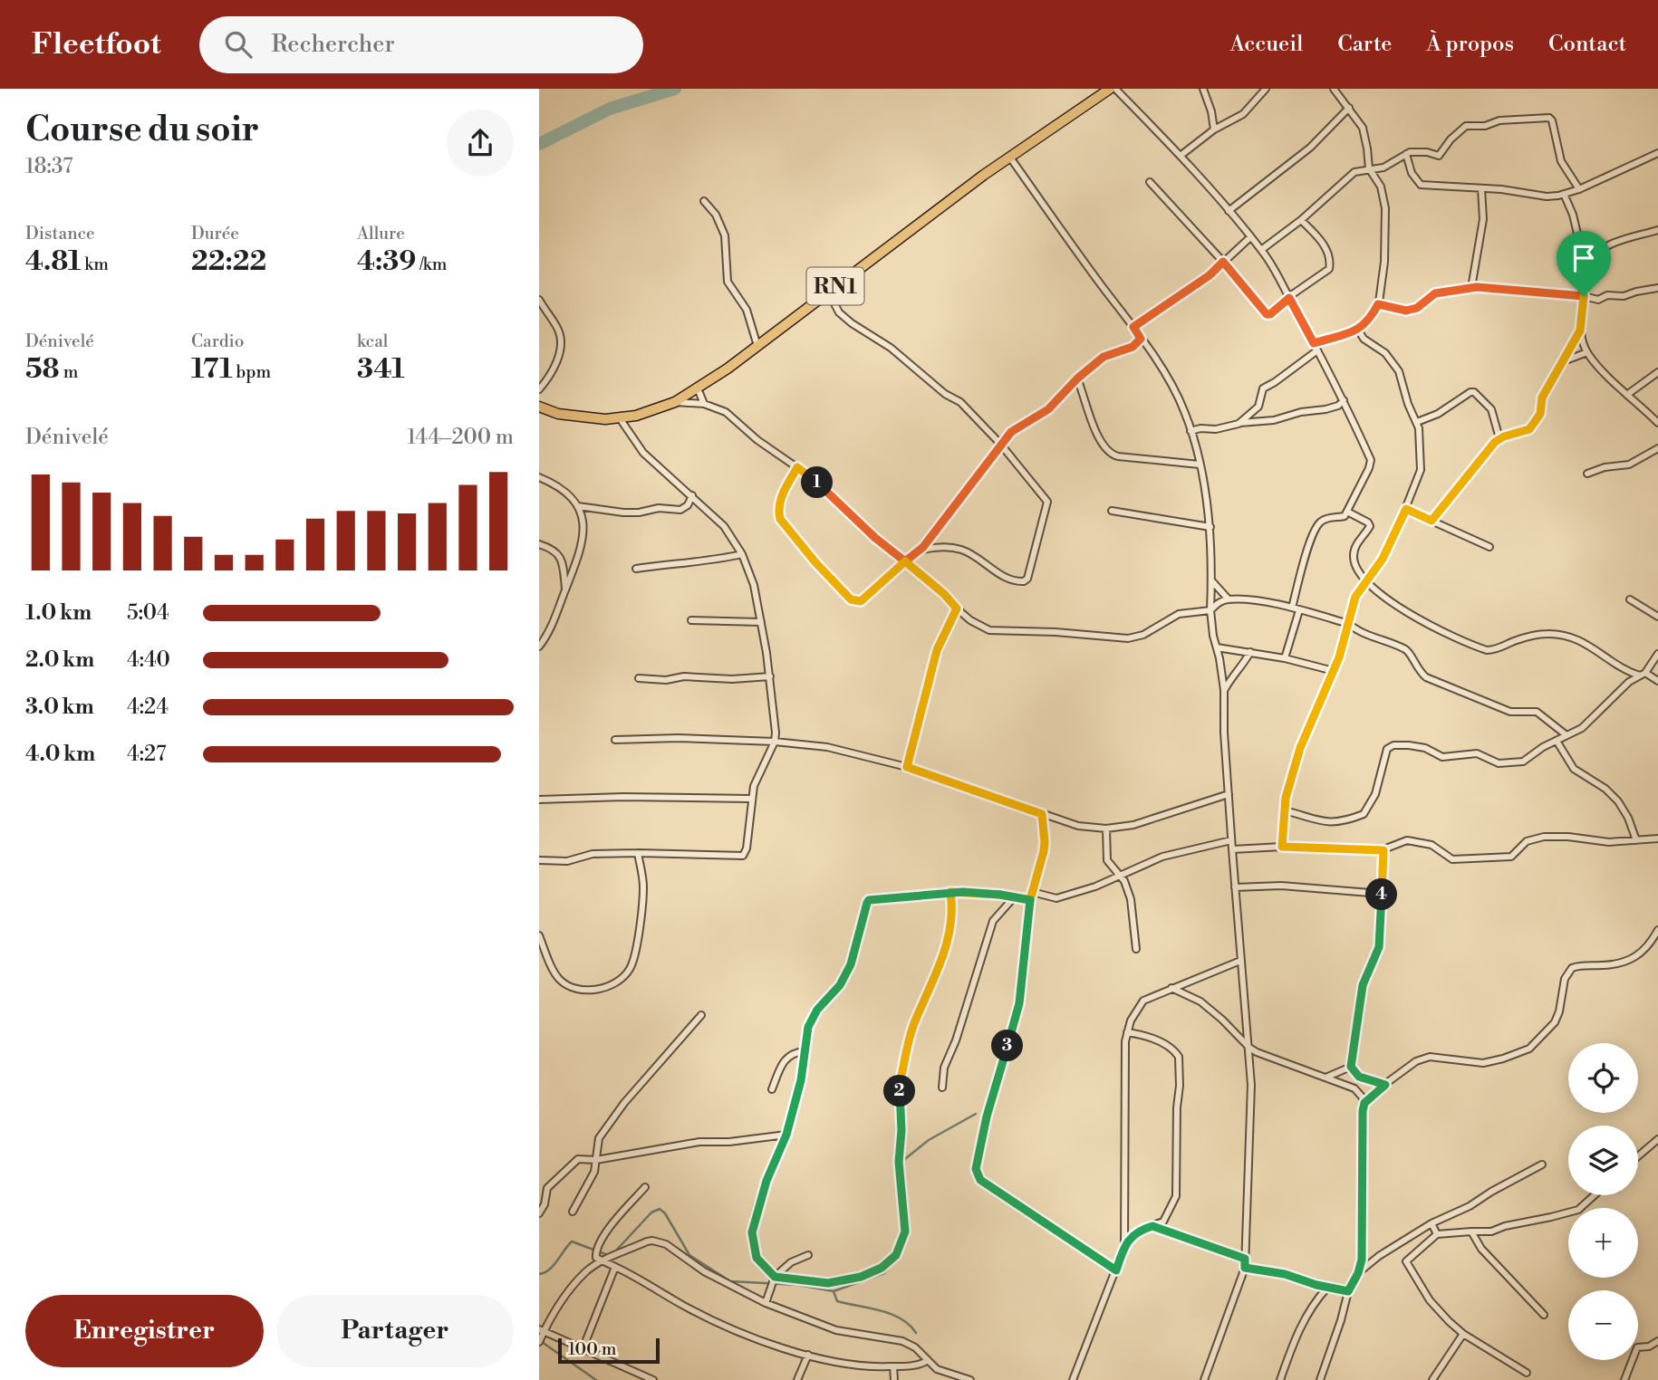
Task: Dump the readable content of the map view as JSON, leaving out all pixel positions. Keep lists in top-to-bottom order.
{
  "streets": {
    "highway": ["RN1"]
  },
  "scale_bar": "100 m",
  "page": {
    "header": "Fleetfoot",
    "search": "Rechercher",
    "nav": [
      "Accueil",
      "Carte",
      "À propos",
      "Contact"
    ],
    "heading": ["Course du soir", "18:37"],
    "stats": [
      ["Distance", "4.81 km"],
      ["Durée", "22:22"],
      ["Allure", "4:39 /km"],
      ["Dénivelé", "58 m"],
      ["Cardio", "171 bpm"],
      ["kcal", "341"]
    ],
    "chart": ["Dénivelé", "144–200 m"],
    "pins": [
      "1",
      "4",
      "3",
      "2"
    ],
    "list": [
      {
        "name": "1.0 km",
        "note": "5:04"
      },
      {
        "name": "2.0 km",
        "note": "4:40"
      },
      {
        "name": "3.0 km",
        "note": "4:24"
      },
      {
        "name": "4.0 km",
        "note": "4:27"
      }
    ],
    "map_buttons": ["+", "−"],
    "buttons": ["Enregistrer", "Partager"],
    "scale": "100 m"
  }
}
